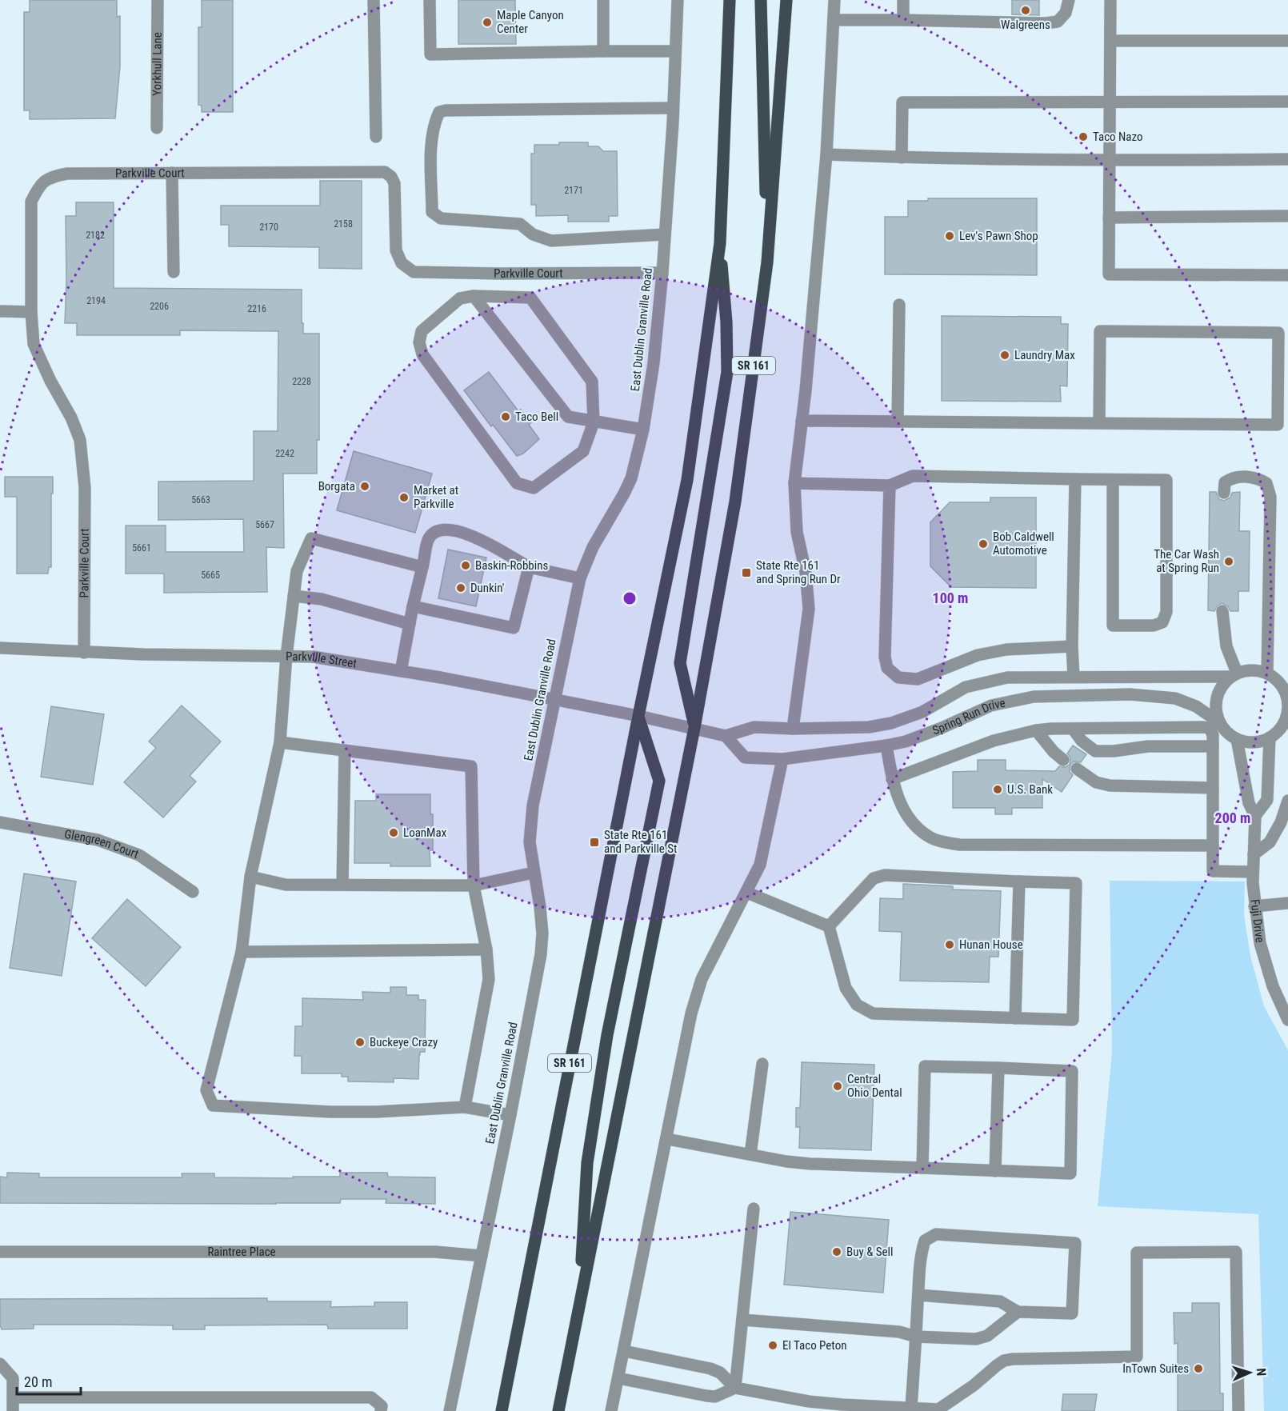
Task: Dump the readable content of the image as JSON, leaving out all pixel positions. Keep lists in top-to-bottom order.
{
  "streets": {
    "main road": ["SR 161"],
    "street": [
      "Yorkhull Lane",
      "Parkville Court",
      "East Dublin Granville Road",
      "Parkville Street",
      "Spring Run Drive",
      "Glengreen Court",
      "Fuji Drive",
      "Raintree Place"
    ]
  },
  "crossings": [
    ["Parkville Court", "East Dublin Granville Road"],
    ["Parkville Court", "Parkville Street"],
    ["East Dublin Granville Road", "Parkville Street"],
    ["East Dublin Granville Road", "Raintree Place"],
    ["SR 161", "Parkville Street"],
    ["Spring Run Drive", "Fuji Drive"]
  ],
  "places": {
    "other": [
      "Walgreens",
      "Maple Canyon Center",
      "Taco Nazo",
      "Lev's Pawn Shop",
      "Laundry Max",
      "Taco Bell",
      "Borgata",
      "Market at Parkville",
      "Bob Caldwell Automotive",
      "The Car Wash at Spring Run",
      "Baskin-Robbins",
      "Dunkin'",
      "U.S. Bank",
      "LoanMax",
      "Hunan House",
      "Buckeye Crazy",
      "Central Ohio Dental",
      "Buy & Sell",
      "El Taco Peton",
      "InTown Suites"
    ],
    "transit": ["State Rte 161 and Spring Run Dr", "State Rte 161 and Parkville St"]
  },
  "house_numbers": [
    "2171",
    "2158",
    "2170",
    "2182",
    "2194",
    "2206",
    "2216",
    "2228",
    "2242",
    "5663",
    "5667",
    "5661",
    "5665"
  ],
  "scale_bar": "20 m",
  "north": "right",
  "rings": ["100 m", "200 m"]
}
